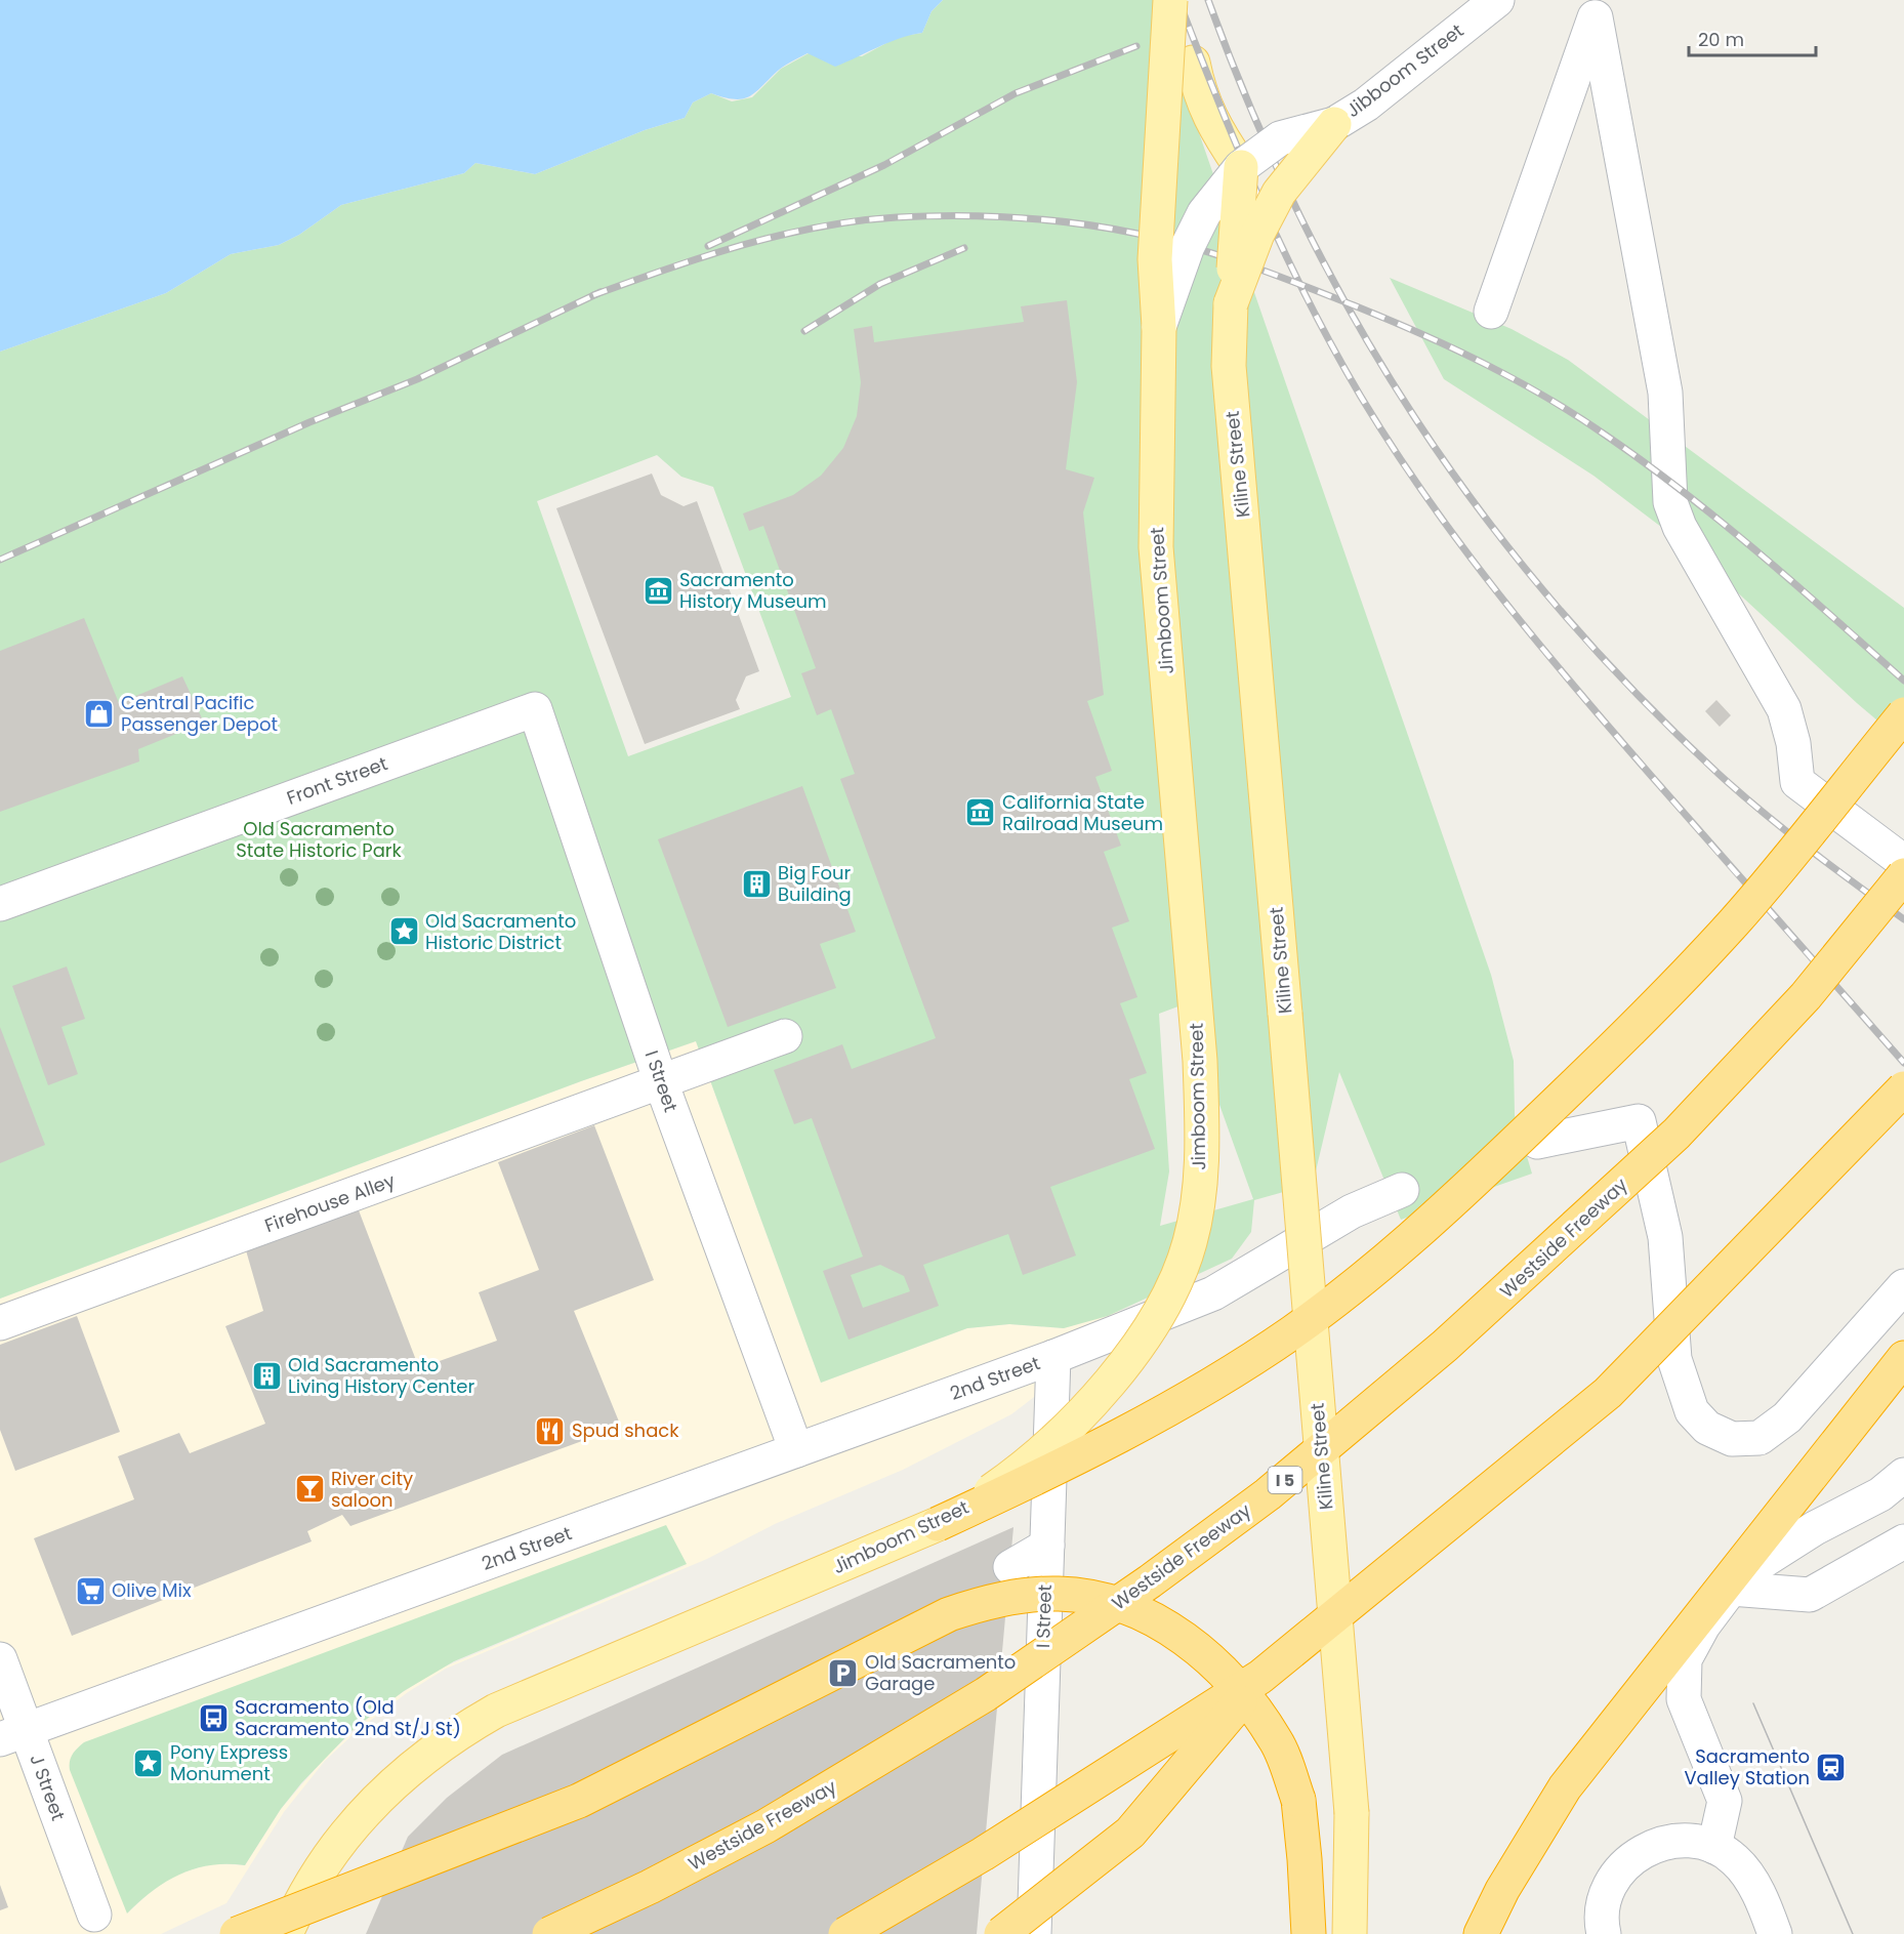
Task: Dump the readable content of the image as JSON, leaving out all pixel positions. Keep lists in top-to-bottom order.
{
  "streets": {
    "highway": ["Westside Freeway", "I 5"],
    "main road": ["Kiline Street", "Jimboom Street"],
    "street": [
      "Jibboom Street",
      "Front Street",
      "I Street",
      "Firehouse Alley",
      "2nd Street",
      "J Street"
    ]
  },
  "crossings": [
    ["Jibboom Street", "Kiline Street"],
    ["Jibboom Street", "Jimboom Street"],
    ["Front Street", "I Street"],
    ["I Street", "Firehouse Alley"],
    ["I Street", "2nd Street"],
    ["2nd Street", "J Street"]
  ],
  "parks": ["Old Sacramento State Historic Park"],
  "places": {
    "museum": ["Sacramento History Museum", "California State Railroad Museum"],
    "shop": ["Central Pacific Passenger Depot"],
    "building": ["Big Four Building", "Old Sacramento Living History Center"],
    "place": ["Old Sacramento Historic District", "Pony Express Monument"],
    "restaurant": ["Spud shack"],
    "bar": ["River city saloon"],
    "supermarket": ["Olive Mix"],
    "parking": ["Old Sacramento Garage"],
    "bus stop": ["Sacramento (Old Sacramento 2nd St/J St)"],
    "station": ["Sacramento Valley Station"]
  },
  "scale_bar": "20 m"
}
